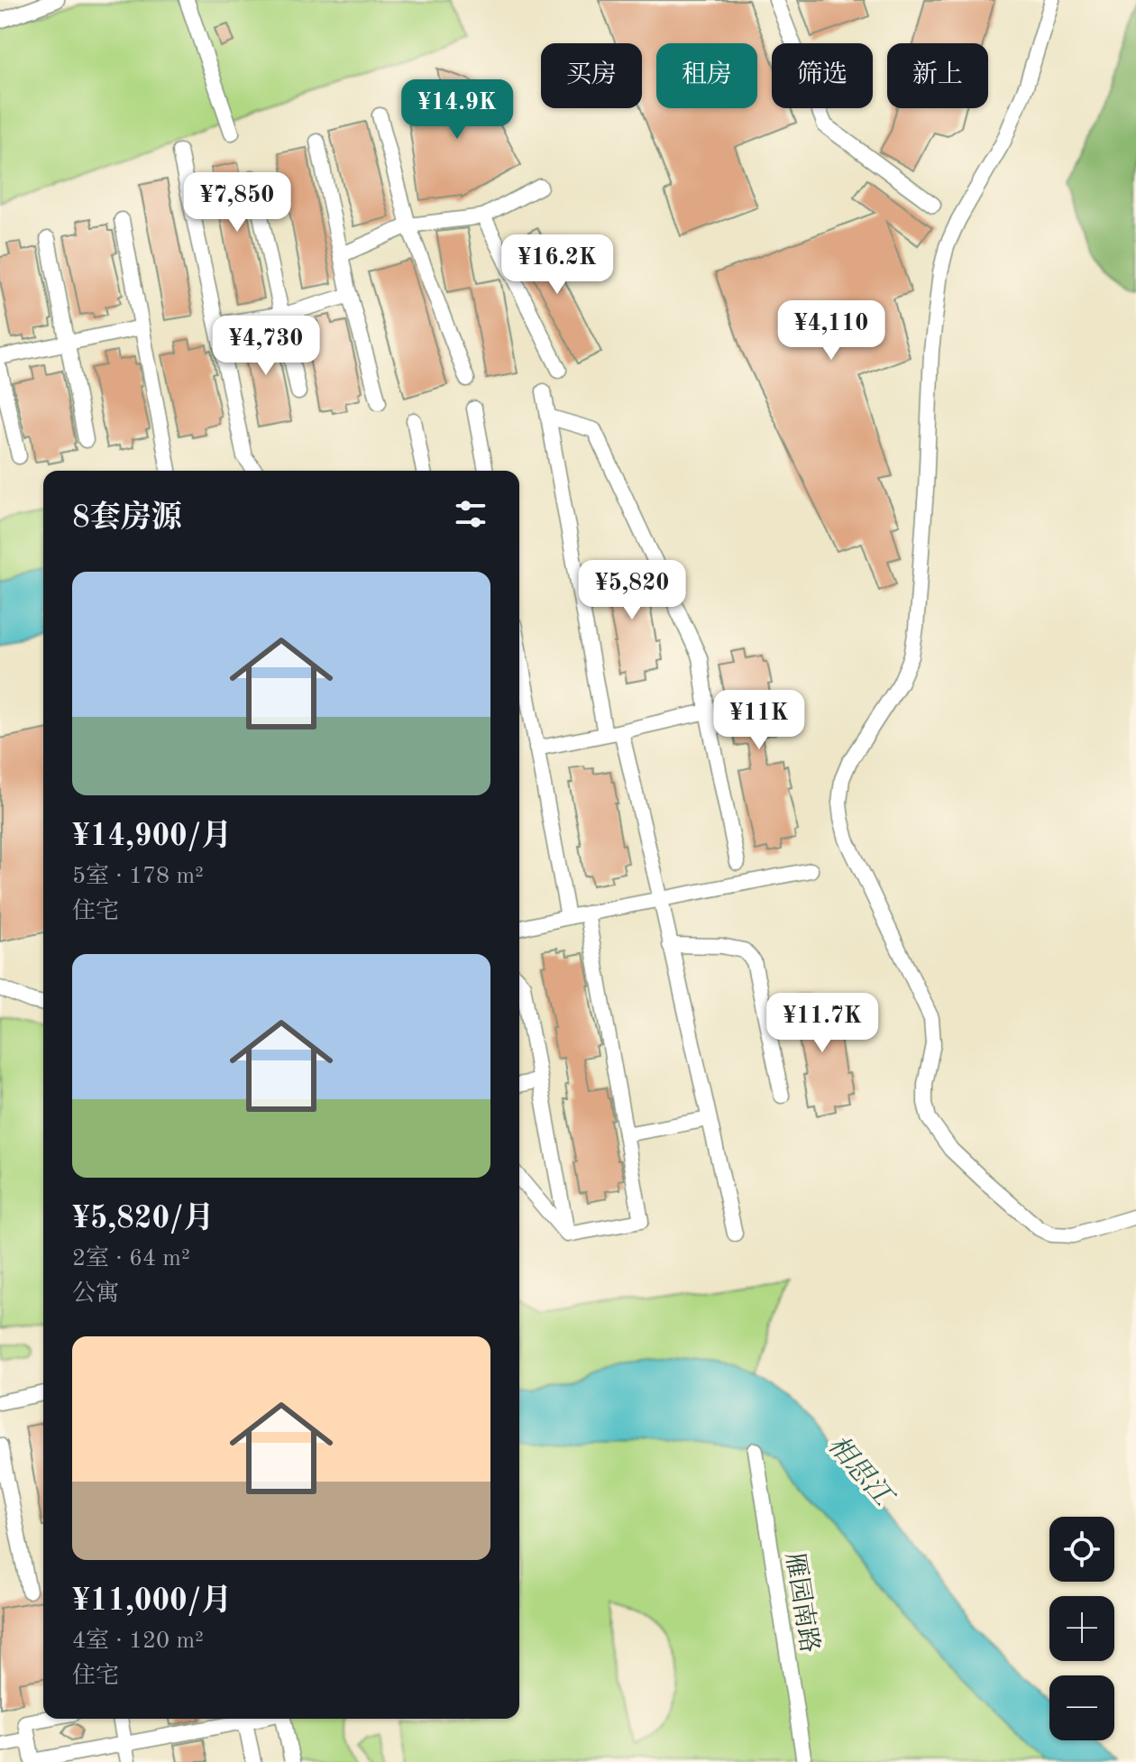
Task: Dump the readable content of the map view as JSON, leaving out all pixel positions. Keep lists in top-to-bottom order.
{
  "streets": {
    "street": ["雁园南路"]
  },
  "water": ["相思江"],
  "page": {
    "chip": [
      "买房",
      "租房",
      "筛选",
      "新上"
    ],
    "price": [
      "¥14.9K",
      "¥7,850",
      "¥16.2K",
      "¥4,110",
      "¥4,730",
      "¥5,820",
      "¥11K",
      "¥11.7K"
    ],
    "heading": "8套房源",
    "list": [
      {
        "name": "¥14,900/月",
        "note": "5室 · 178 m² · 住宅"
      },
      {
        "name": "¥5,820/月",
        "note": "2室 · 64 m² · 公寓"
      },
      {
        "name": "¥11,000/月",
        "note": "4室 · 120 m² · 住宅"
      }
    ],
    "map_buttons": ["+", "−"]
  }
}
